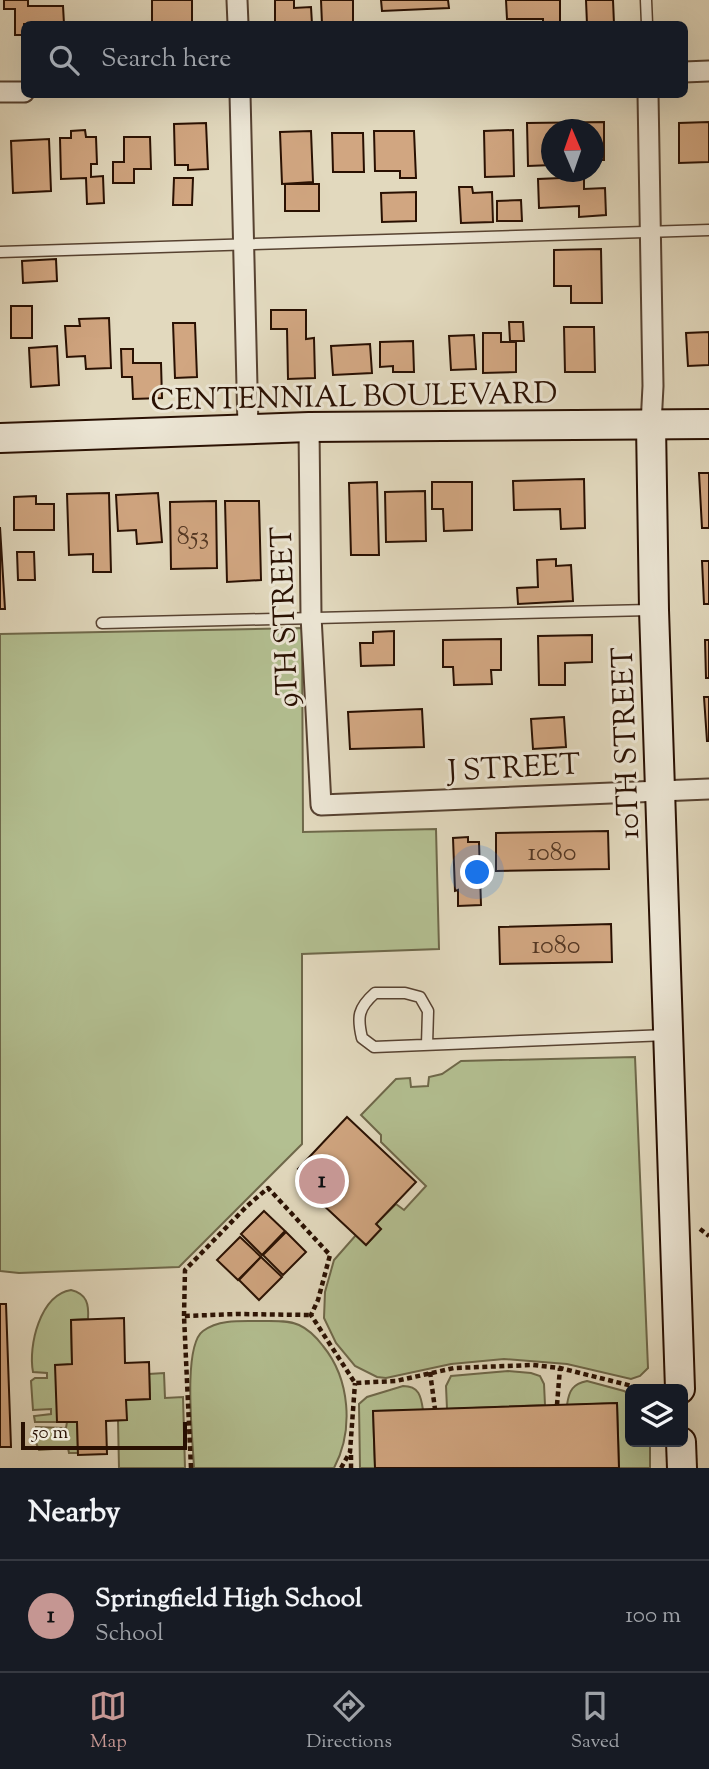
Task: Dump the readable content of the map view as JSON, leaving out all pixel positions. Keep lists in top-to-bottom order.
{
  "streets": {
    "street": [
      "CENTENNIAL BOULEVARD",
      "9TH STREET",
      "10TH STREET",
      "J STREET"
    ]
  },
  "crossings": [
    ["CENTENNIAL BOULEVARD", "9TH STREET"],
    ["CENTENNIAL BOULEVARD", "10TH STREET"],
    ["9TH STREET", "J STREET"],
    ["10TH STREET", "J STREET"]
  ],
  "house_numbers": ["853", "1080", "1080"],
  "scale_bar": "50 m",
  "north": "top",
  "page": {
    "search": "Search here",
    "pins": "1",
    "scale": "50 m",
    "heading": "Nearby",
    "list": [
      {
        "mark": "1",
        "name": "Springfield High School",
        "note": "School",
        "value": "100 m"
      }
    ],
    "nav": ["Map", "Directions", "Saved"]
  }
}
